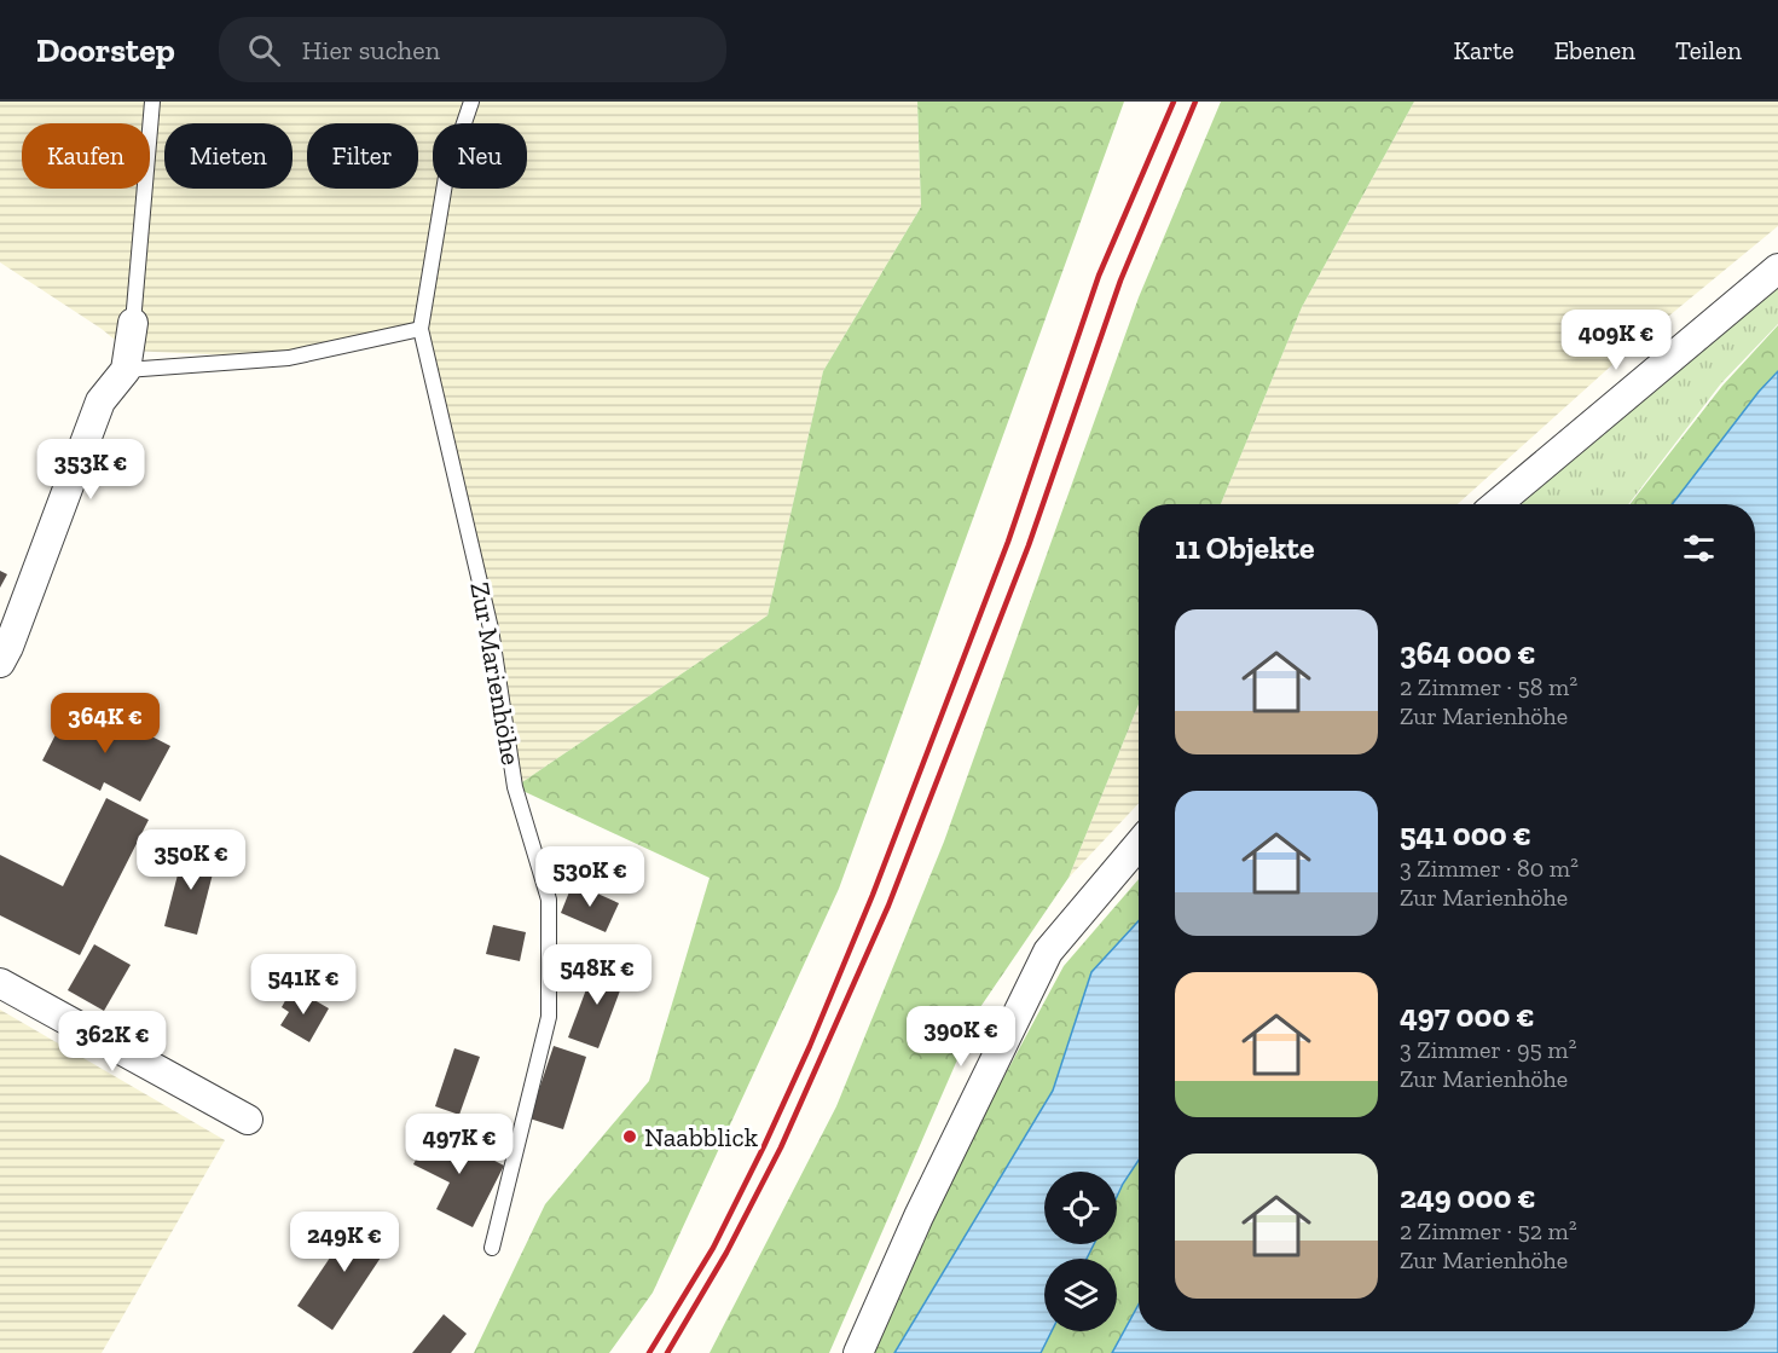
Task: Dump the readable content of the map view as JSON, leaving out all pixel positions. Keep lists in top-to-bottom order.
{
  "streets": {
    "lane": ["Zur Marienhöhe"]
  },
  "places": ["Naabblick"],
  "page": {
    "header": "Doorstep",
    "search": "Hier suchen",
    "nav": ["Karte", "Ebenen", "Teilen"],
    "chip": [
      "Kaufen",
      "Mieten",
      "Filter",
      "Neu"
    ],
    "price": [
      "409K €",
      "353K €",
      "364K €",
      "350K €",
      "530K €",
      "548K €",
      "541K €",
      "390K €",
      "362K €",
      "497K €",
      "249K €"
    ],
    "heading": "11 Objekte",
    "list": [
      {
        "name": "364 000 €",
        "note": "2 Zimmer · 58 m² · Zur Marienhöhe"
      },
      {
        "name": "541 000 €",
        "note": "3 Zimmer · 80 m² · Zur Marienhöhe"
      },
      {
        "name": "497 000 €",
        "note": "3 Zimmer · 95 m² · Zur Marienhöhe"
      },
      {
        "name": "249 000 €",
        "note": "2 Zimmer · 52 m² · Zur Marienhöhe"
      }
    ]
  }
}
